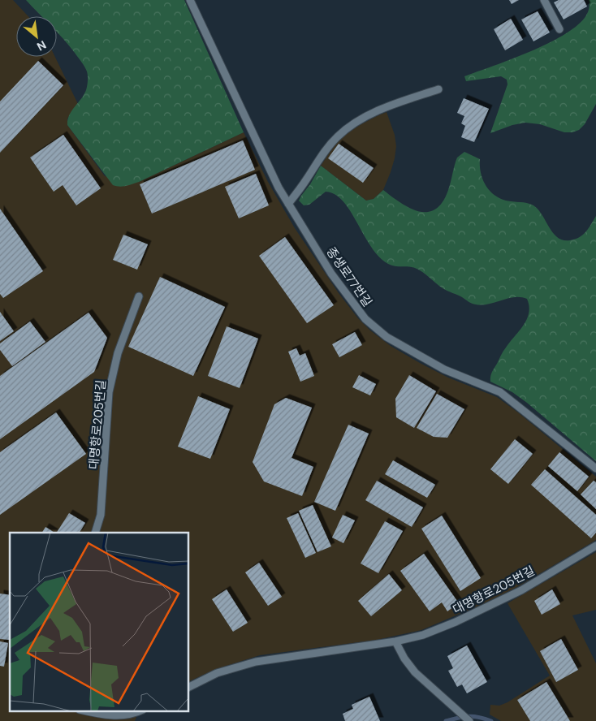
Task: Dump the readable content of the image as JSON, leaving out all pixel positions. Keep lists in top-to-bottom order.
{
  "streets": {
    "lane": ["종생로77번길", "대명항로205번길"]
  },
  "north": "bottom right"
}
